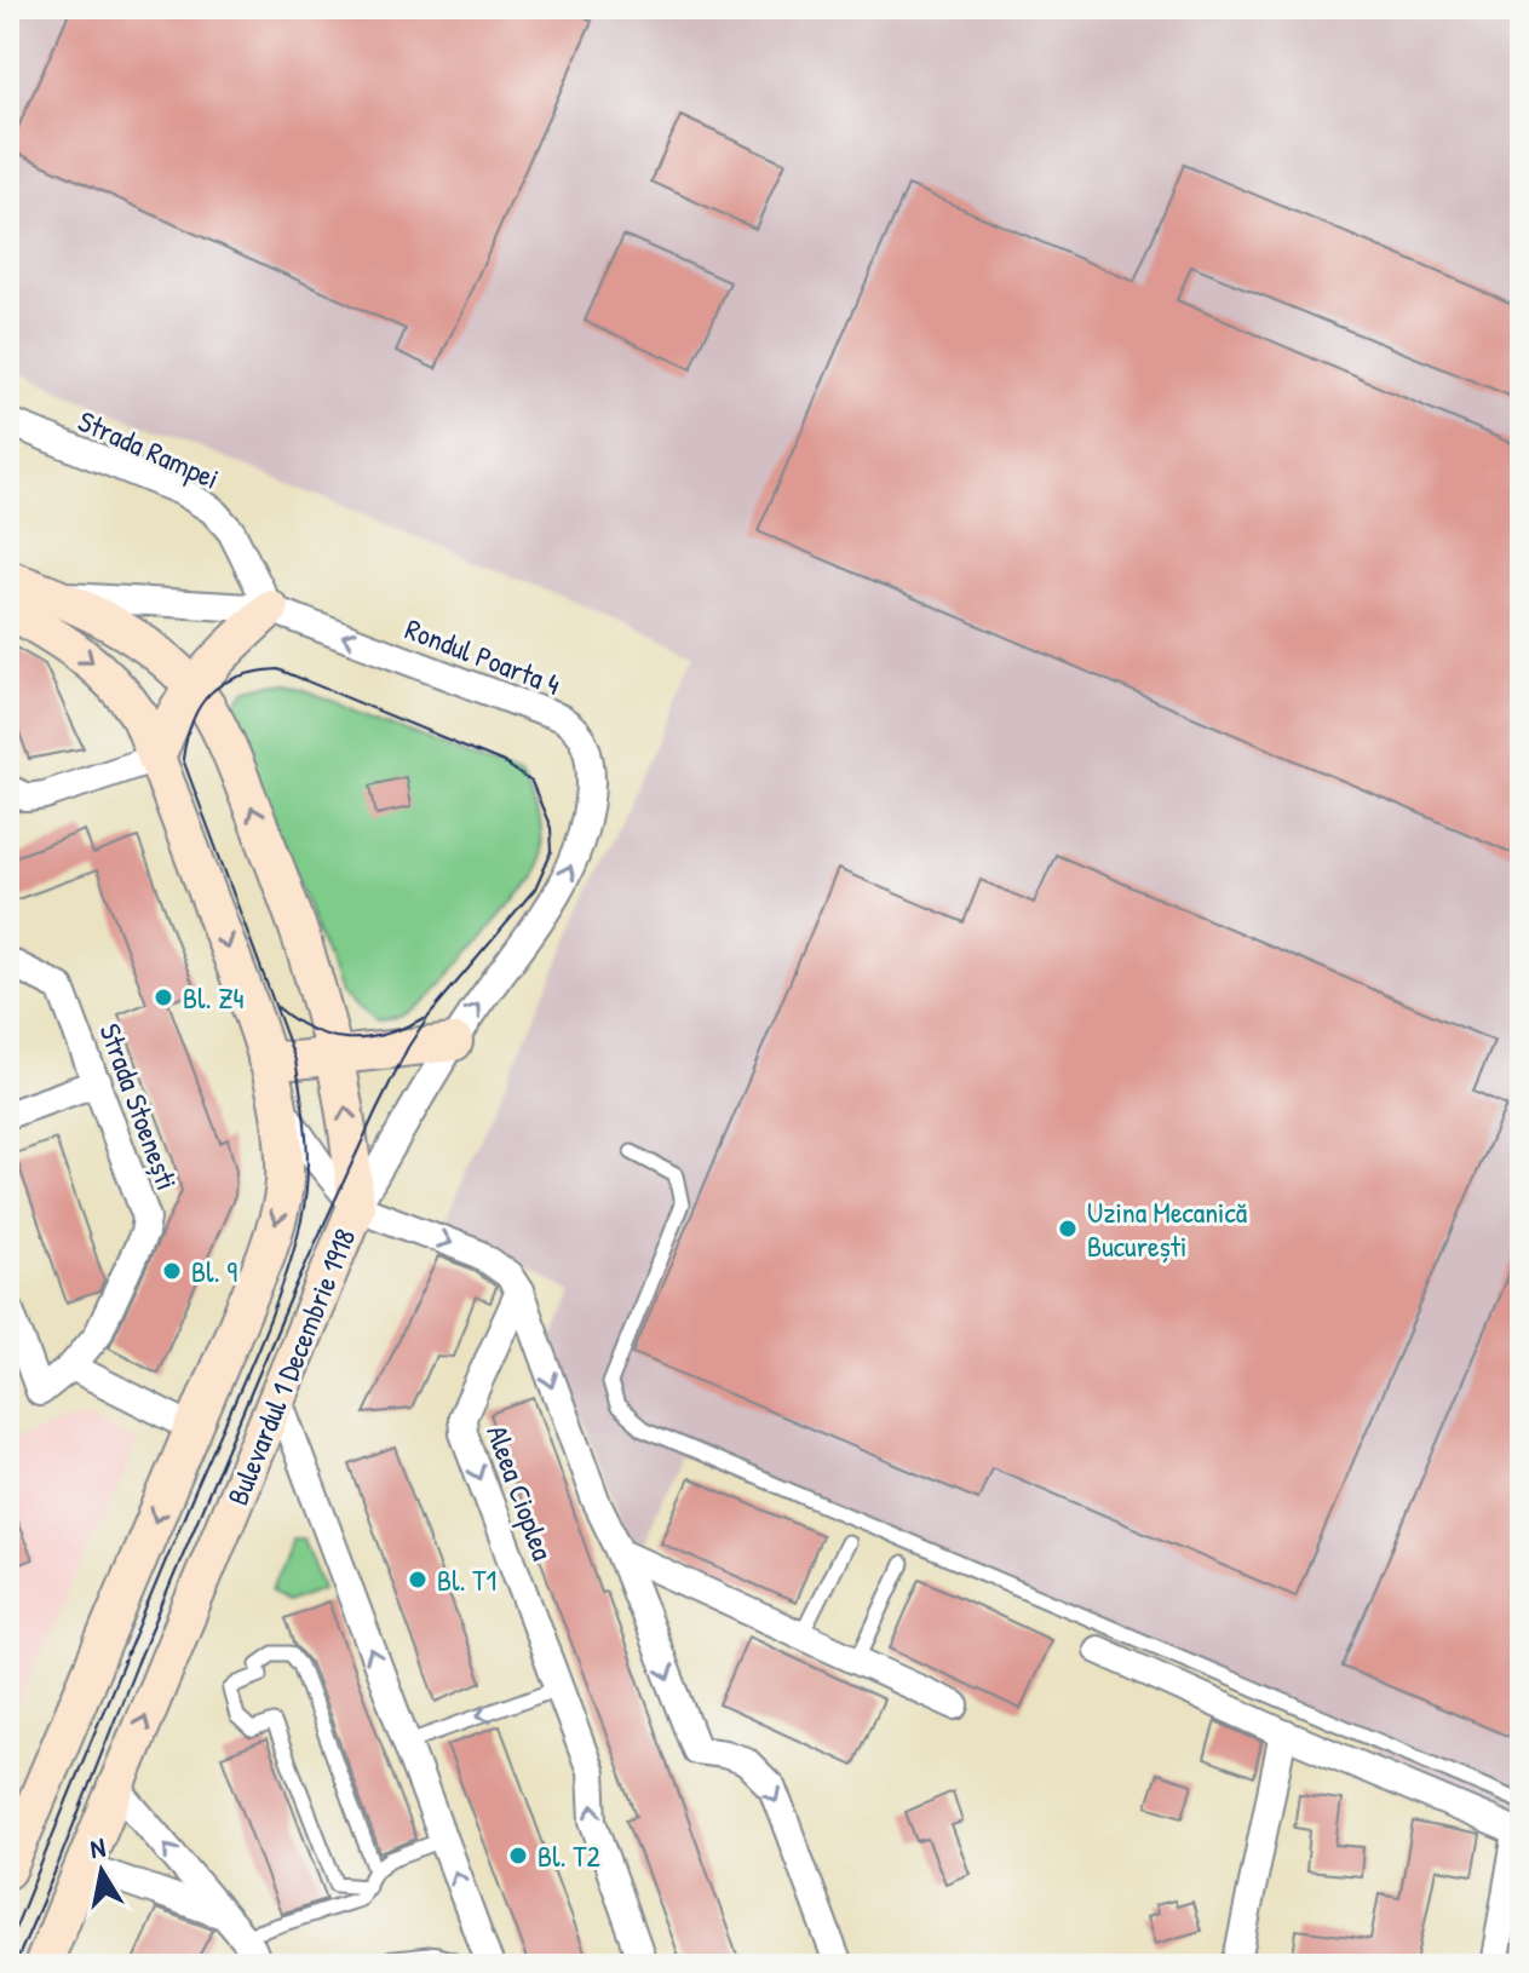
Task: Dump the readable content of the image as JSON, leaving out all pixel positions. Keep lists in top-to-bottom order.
{
  "streets": {
    "main road": ["Bulevardul 1 Decembrie 1918"],
    "street": [
      "Strada Rampei",
      "Rondul Poarta 4",
      "Strada Stoenești",
      "Aleea Cioplea"
    ]
  },
  "crossings": [
    ["Strada Rampei", "Rondul Poarta 4"],
    ["Rondul Poarta 4", "Bulevardul 1 Decembrie 1918"]
  ],
  "places": [
    "Bl. Z4",
    "Uzina Mecanică București",
    "Bl. 9",
    "Bl. T1",
    "Bl. T2"
  ],
  "north": "top"
}
